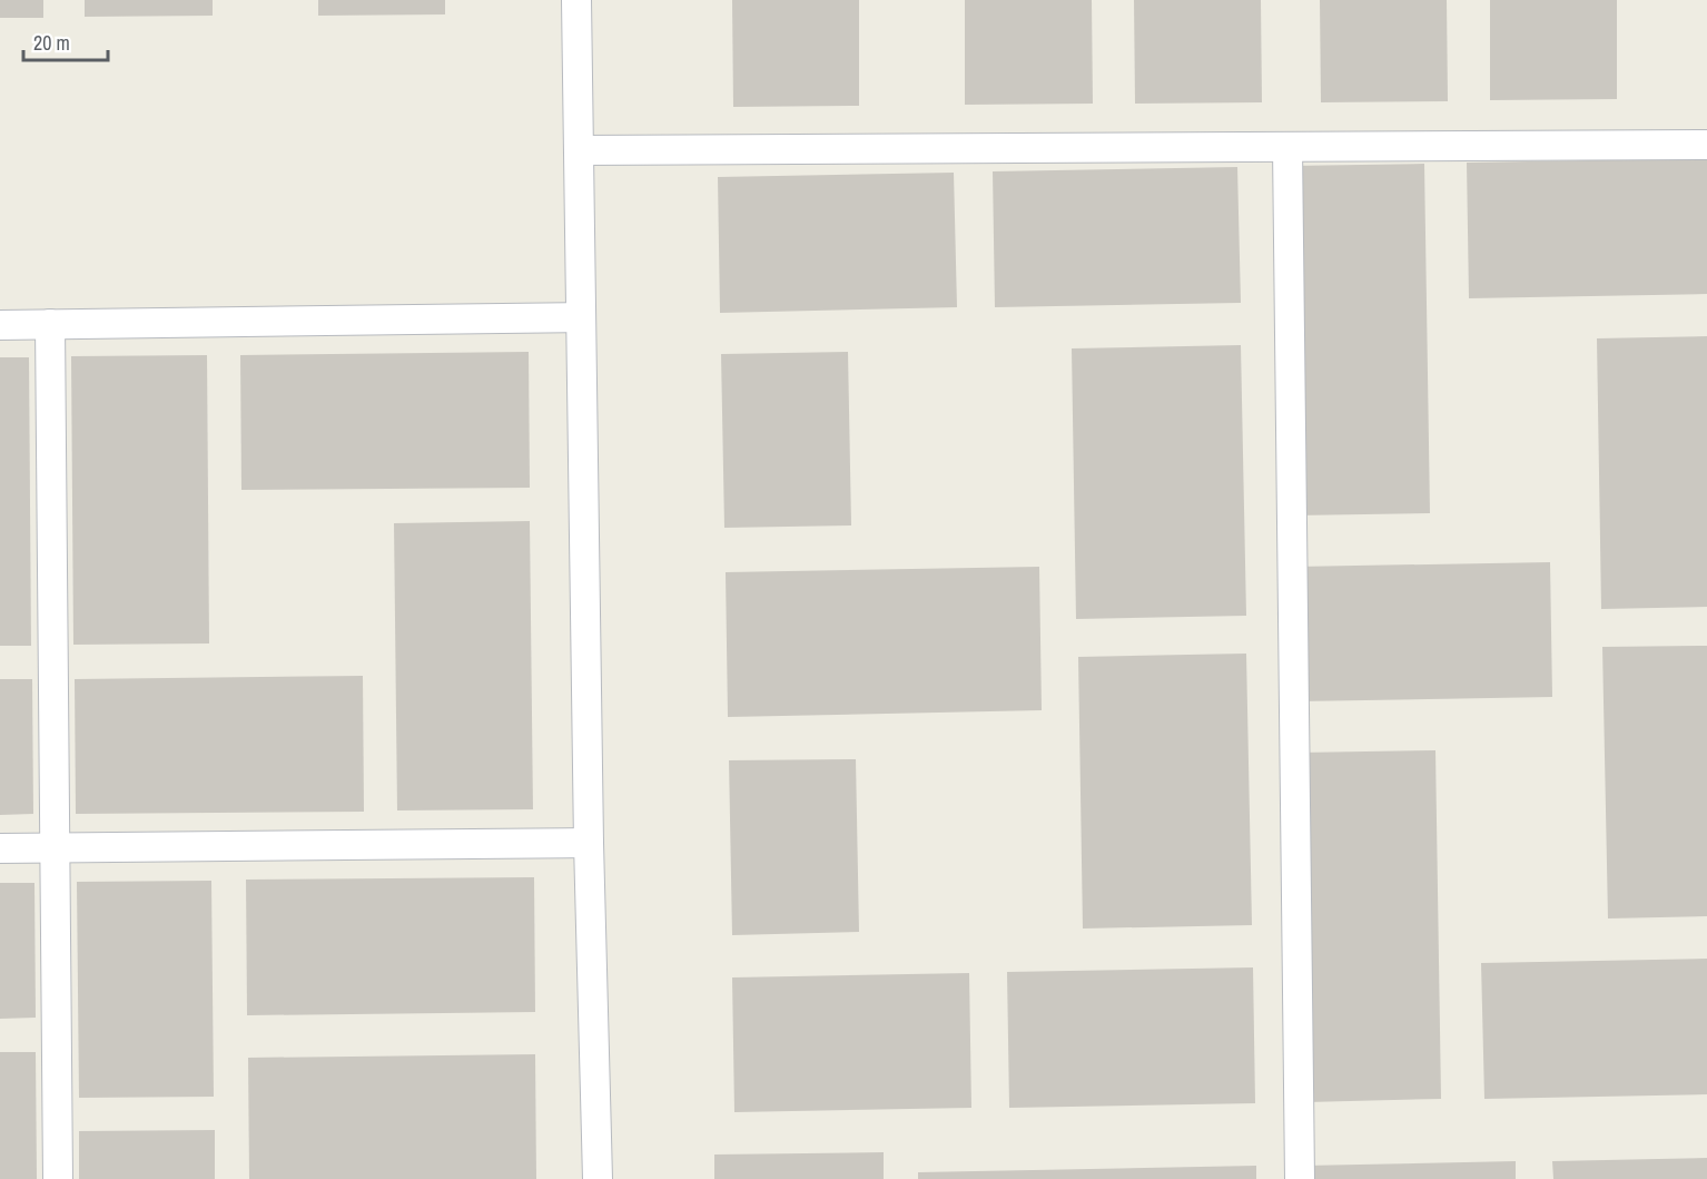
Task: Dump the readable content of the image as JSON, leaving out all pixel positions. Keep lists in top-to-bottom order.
{
  "scale_bar": "20 m"
}
